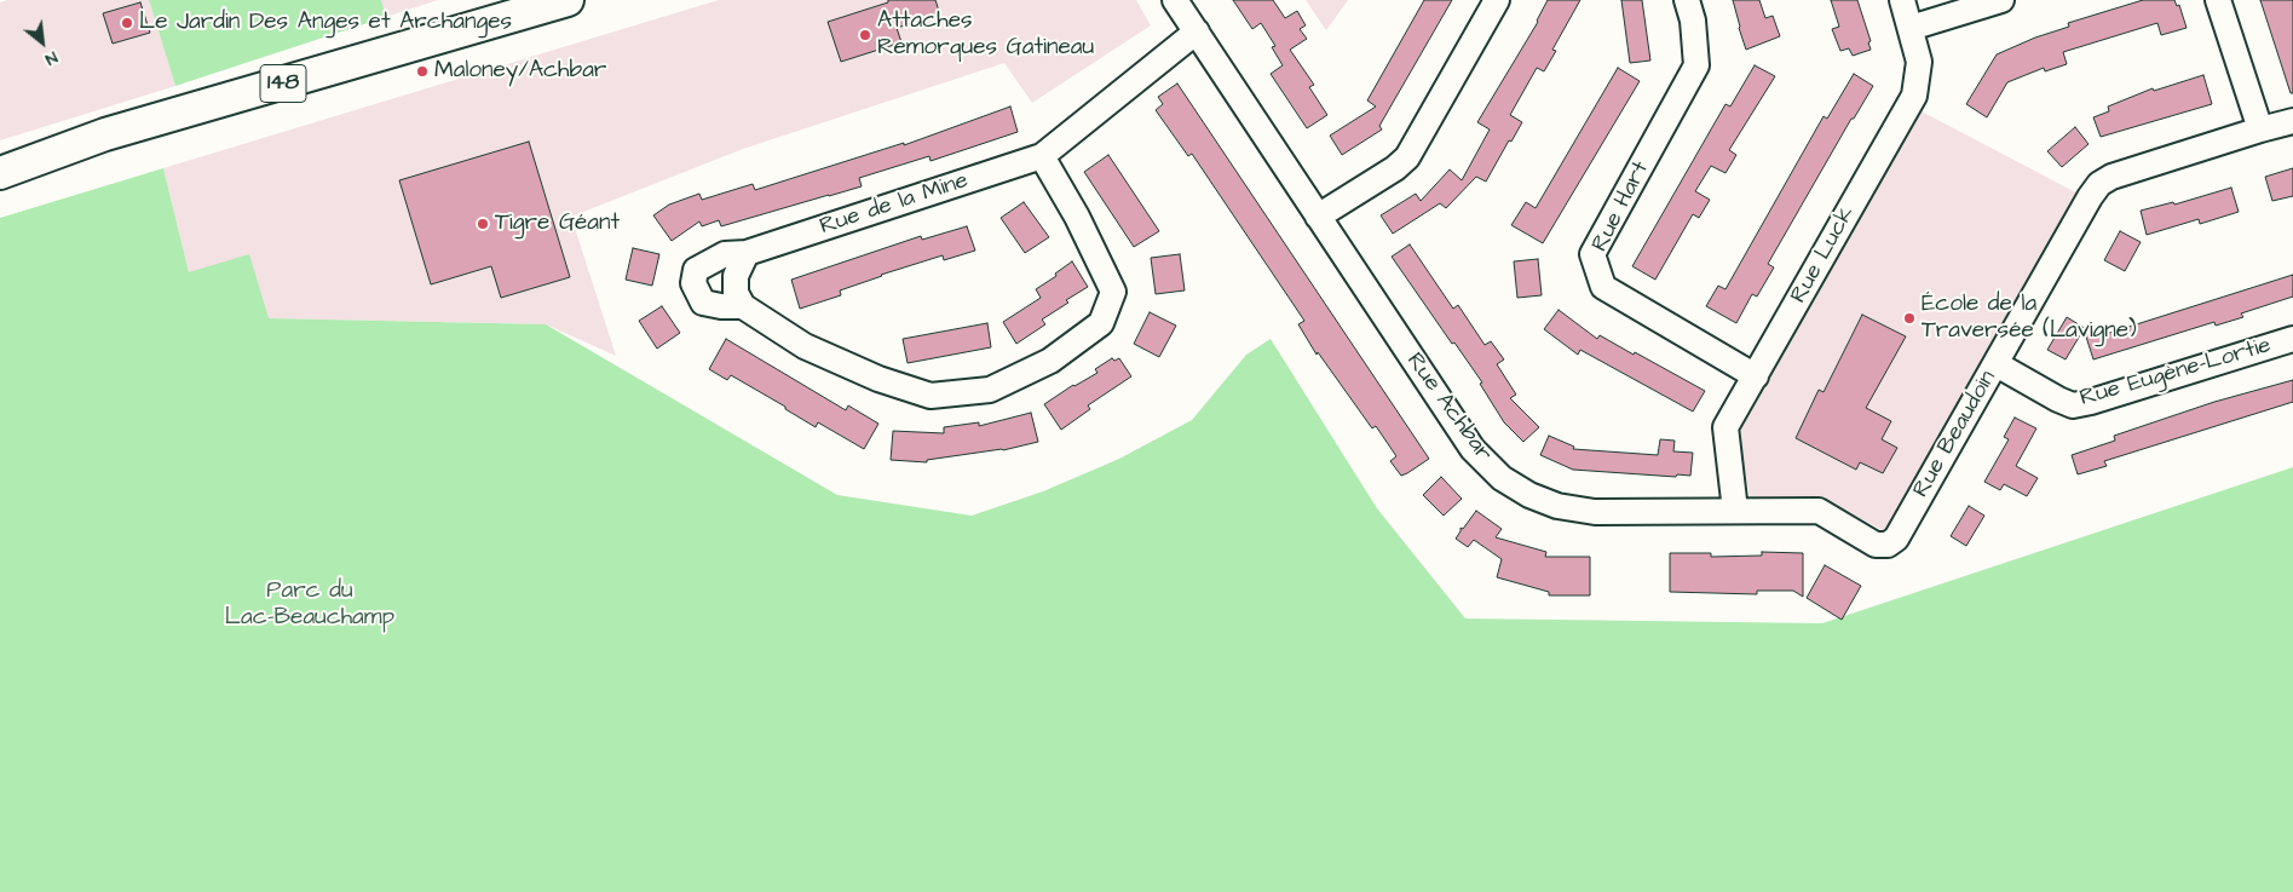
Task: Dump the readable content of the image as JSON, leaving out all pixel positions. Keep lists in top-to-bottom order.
{
  "streets": {
    "main road": ["148"],
    "street": [
      "Rue de la Mine",
      "Rue Hart",
      "Rue Luck",
      "Rue Eugène-Lortie",
      "Rue Achbar",
      "Rue Beaudoin"
    ]
  },
  "crossings": [
    ["Rue de la Mine", "Rue Achbar"],
    ["Rue Hart", "Rue Luck"],
    ["Rue Luck", "Rue Achbar"],
    ["Rue Eugène-Lortie", "Rue Beaudoin"],
    ["Rue Achbar", "Rue Beaudoin"]
  ],
  "parks": ["Parc du Lac-Beauchamp"],
  "places": [
    "Le Jardin Des Anges et Archanges",
    "Attaches Remorques Gatineau",
    "Maloney/Achbar",
    "Tigre Géant",
    "École de la Traversée (Lavigne)"
  ],
  "north": "bottom right"
}
